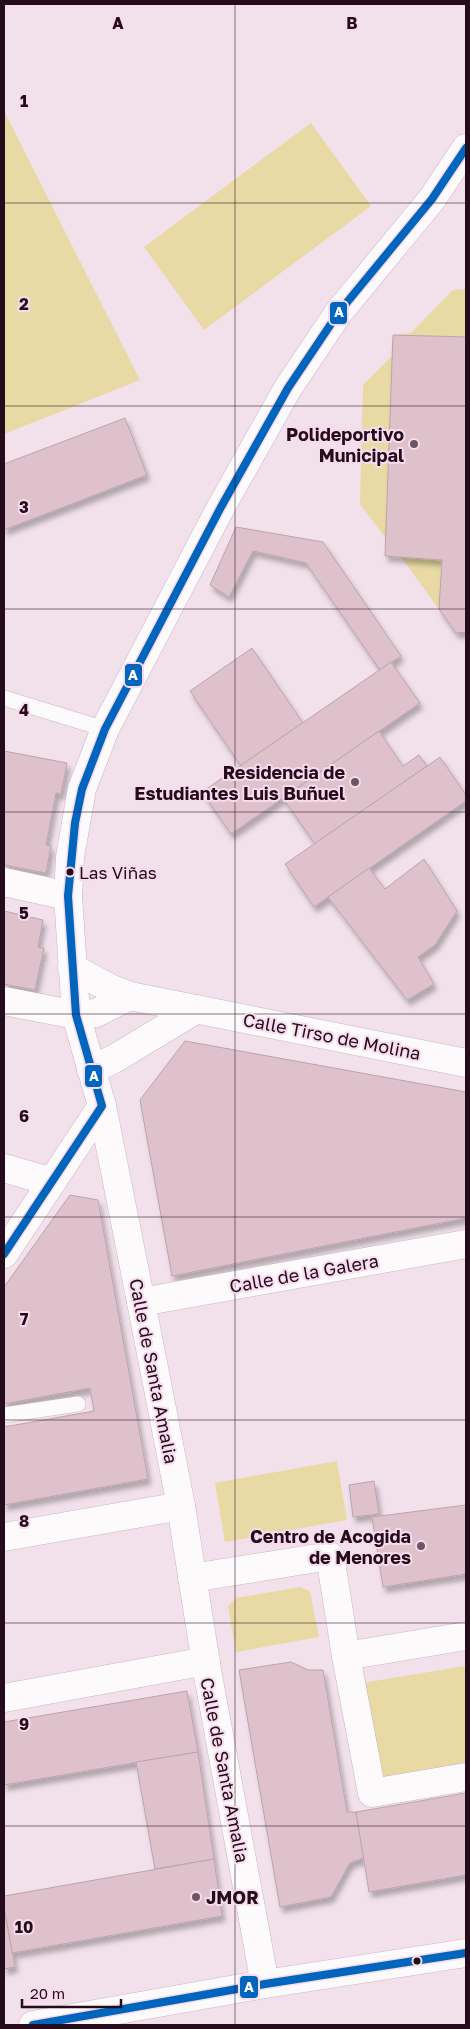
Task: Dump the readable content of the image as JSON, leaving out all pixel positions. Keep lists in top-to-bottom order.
{
  "streets": {
    "street": ["Calle Tirso de Molina", "Calle de la Galera", "Calle de Santa Amalia"]
  },
  "crossings": [
    ["Calle Tirso de Molina", "Calle de Santa Amalia"],
    ["Calle de la Galera", "Calle de Santa Amalia"]
  ],
  "places": [
    "Polideportivo Municipal",
    "Residencia de Estudiantes Luis Buñuel",
    "Las Viñas",
    "Centro de Acogida de Menores",
    "JMOR"
  ],
  "lines": ["transit line A"],
  "scale_bar": "20 m",
  "grid": {
    "columns": ["A", "B"],
    "rows": [
      "1",
      "2",
      "3",
      "4",
      "5",
      "6",
      "7",
      "8",
      "9",
      "10"
    ]
  }
}
